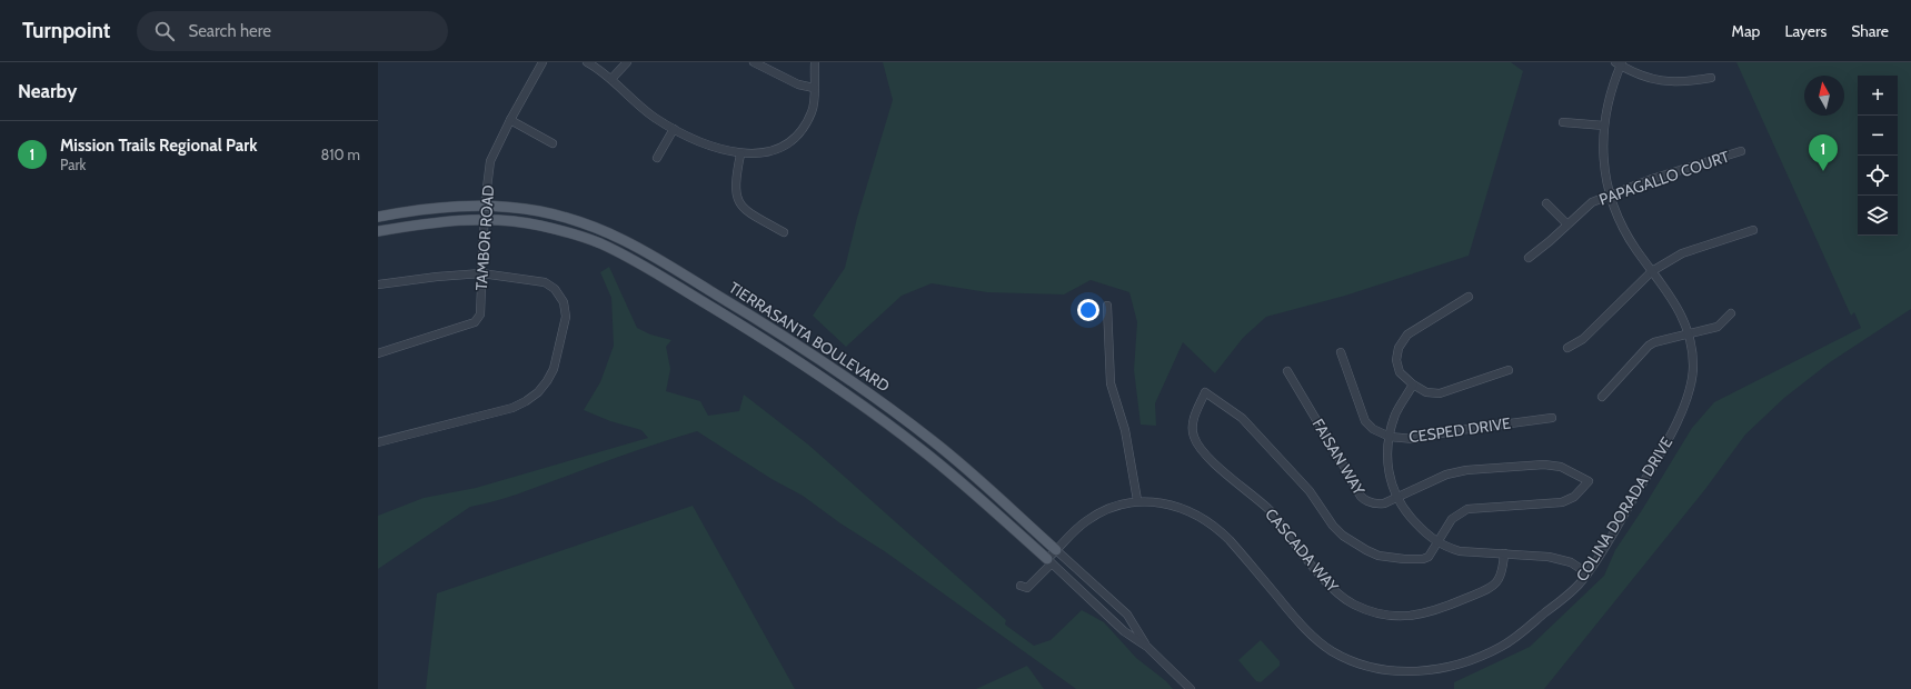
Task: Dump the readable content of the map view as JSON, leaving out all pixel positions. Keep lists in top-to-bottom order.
{
  "streets": {
    "main road": ["TIERRASANTA BOULEVARD"],
    "street": [
      "PAPAGALLO COURT",
      "TAMBOR ROAD",
      "CESPED DRIVE",
      "FAISAN WAY",
      "COLINA DORADA DRIVE",
      "CASCADA WAY"
    ]
  },
  "crossings": [
    ["PAPAGALLO COURT", "COLINA DORADA DRIVE"],
    ["TAMBOR ROAD", "TIERRASANTA BOULEVARD"],
    ["TIERRASANTA BOULEVARD", "COLINA DORADA DRIVE"],
    ["FAISAN WAY", "CASCADA WAY"]
  ],
  "north": "top",
  "page": {
    "header": "Turnpoint",
    "search": "Search here",
    "nav": ["Map", "Layers", "Share"],
    "heading": "Nearby",
    "map_buttons": ["+", "−"],
    "list": [
      {
        "mark": "1",
        "name": "Mission Trails Regional Park",
        "note": "Park",
        "value": "810 m"
      }
    ],
    "pins": "1"
  }
}
